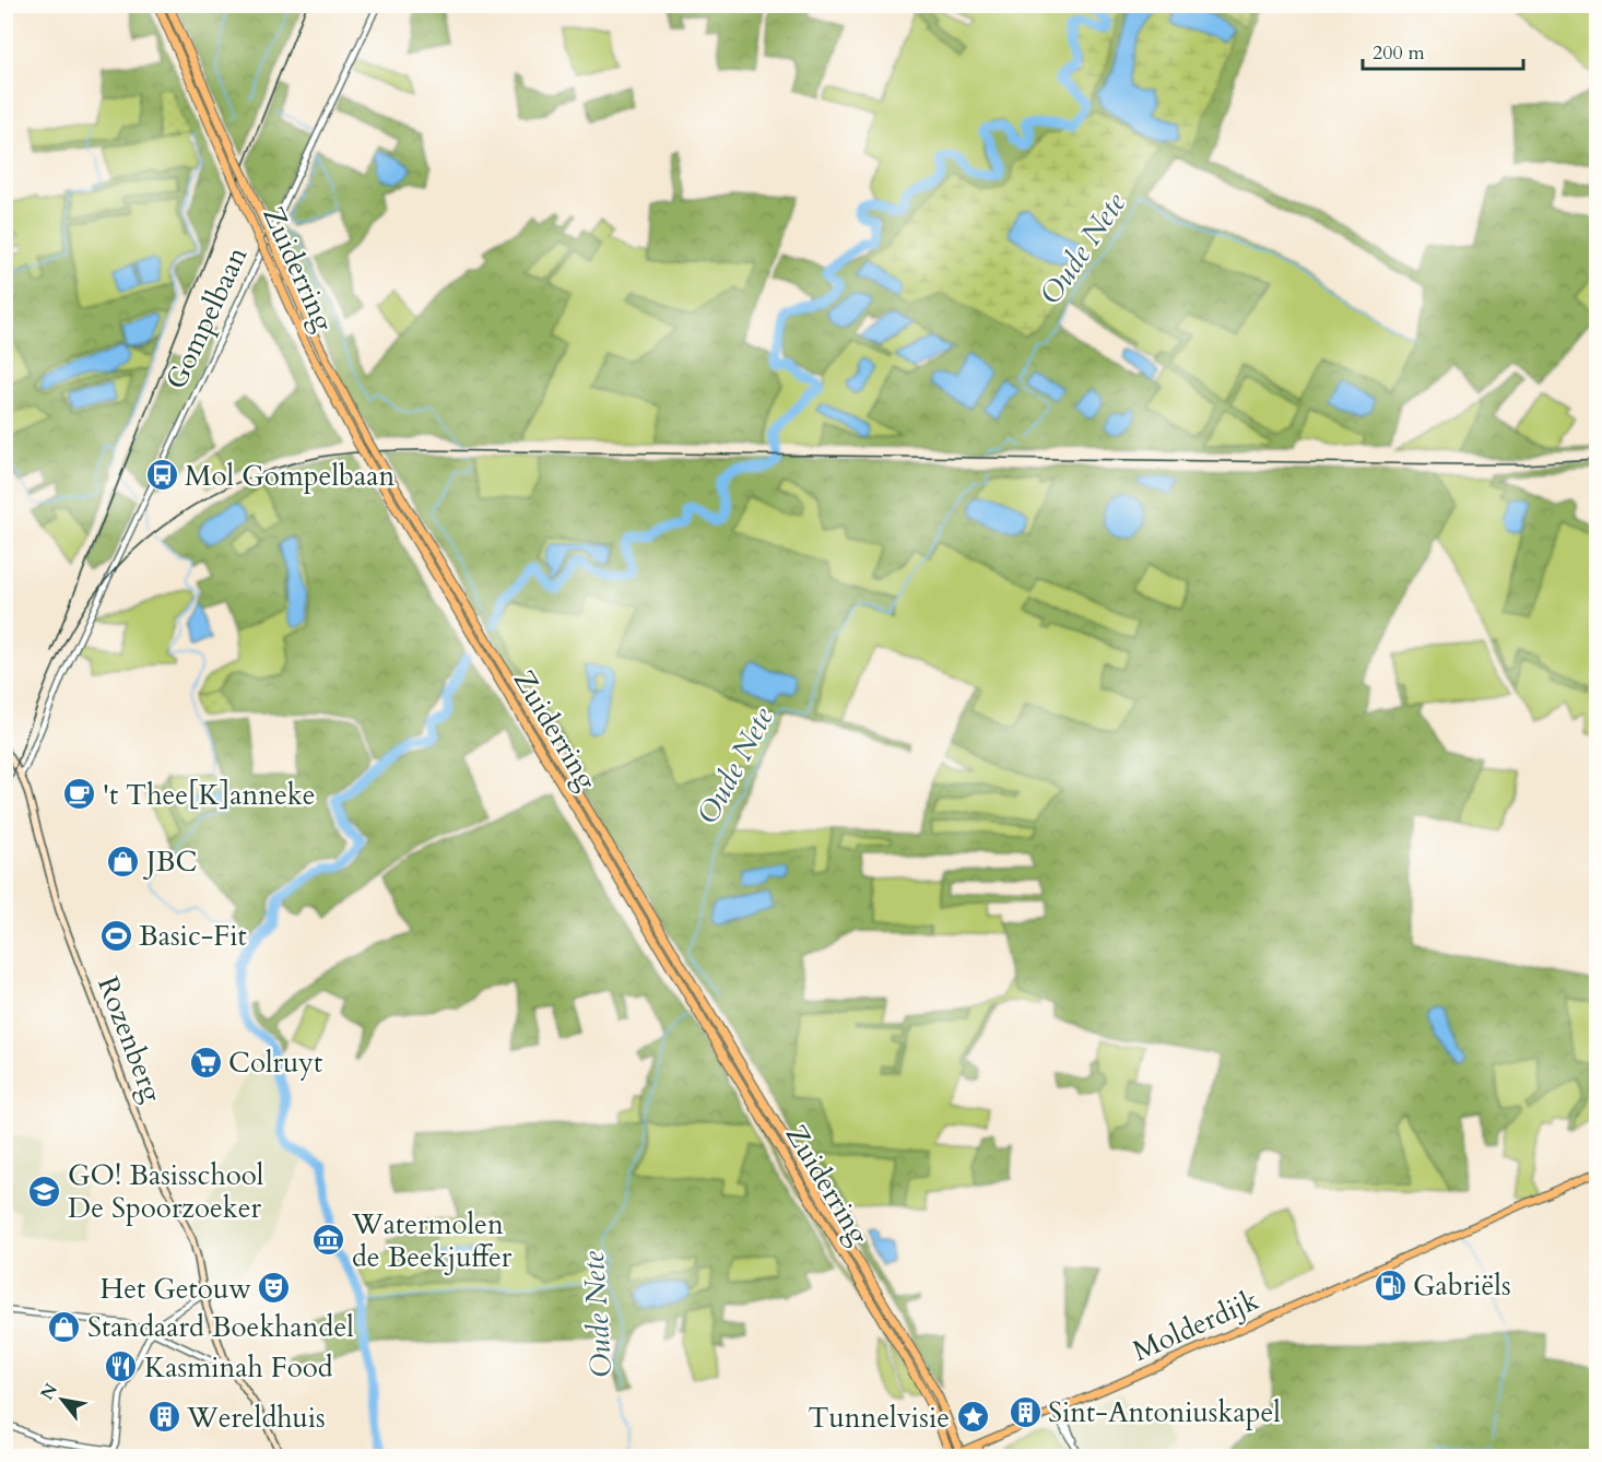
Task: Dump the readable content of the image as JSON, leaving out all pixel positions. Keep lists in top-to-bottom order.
{
  "streets": {
    "highway": ["Zuiderring"],
    "main road": ["Rozenberg", "Molderdijk"],
    "street": ["Gompelbaan"]
  },
  "crossings": [
    ["Zuiderring", "Molderdijk"],
    ["Gompelbaan", "Rozenberg"]
  ],
  "water": ["Oude Nete"],
  "places": {
    "bus stop": ["Mol Gompelbaan"],
    "cafe": ["'t Thee[K]anneke"],
    "shop": ["JBC", "Standaard Boekhandel"],
    "sports": ["Basic-Fit"],
    "supermarket": ["Colruyt"],
    "school or university": ["GO! Basisschool De Spoorzoeker"],
    "museum": ["Watermolen de Beekjuffer"],
    "fuel station": ["Gabriëls"],
    "theatre": ["Het Getouw"],
    "restaurant": ["Kasminah Food"],
    "building": ["Sint-Antoniuskapel", "Wereldhuis"],
    "place": ["Tunnelvisie"]
  },
  "scale_bar": "200 m",
  "north": "top left"
}
